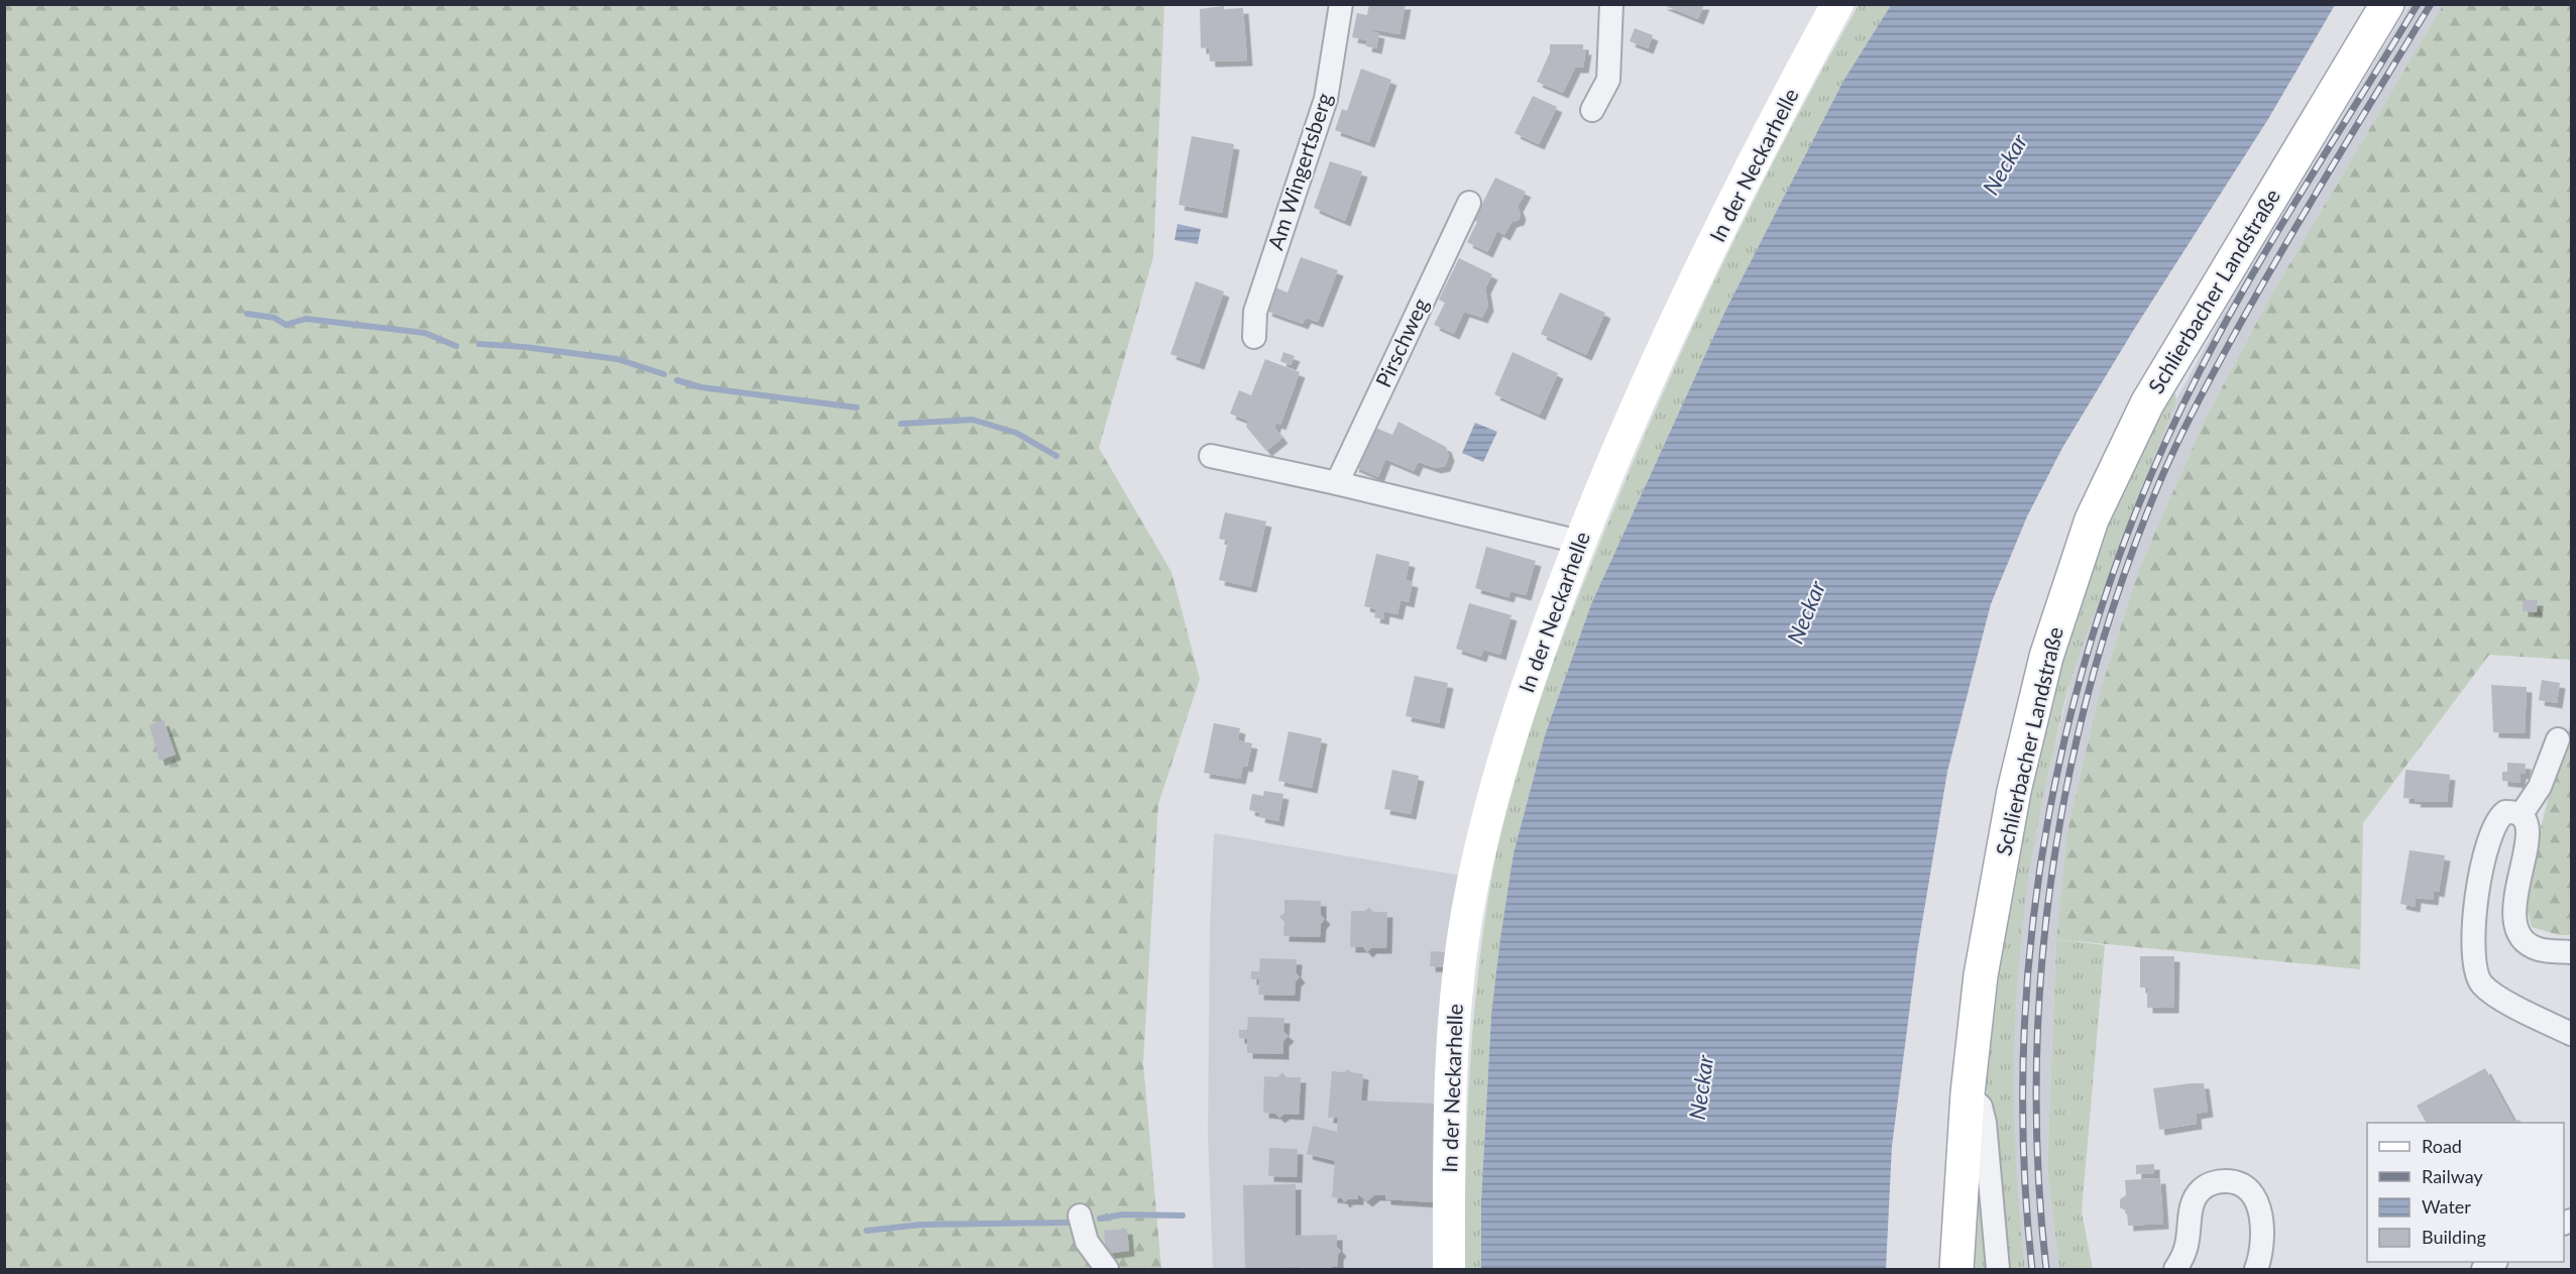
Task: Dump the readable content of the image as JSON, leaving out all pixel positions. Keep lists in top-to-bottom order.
{
  "streets": {
    "main road": ["In der Neckarhelle", "Schlierbacher Landstraße"],
    "street": ["Am Wingertsberg", "Pirschweg"]
  },
  "water": ["Neckar"],
  "legend": [
    "Road",
    "Railway",
    "Water",
    "Building"
  ]
}
